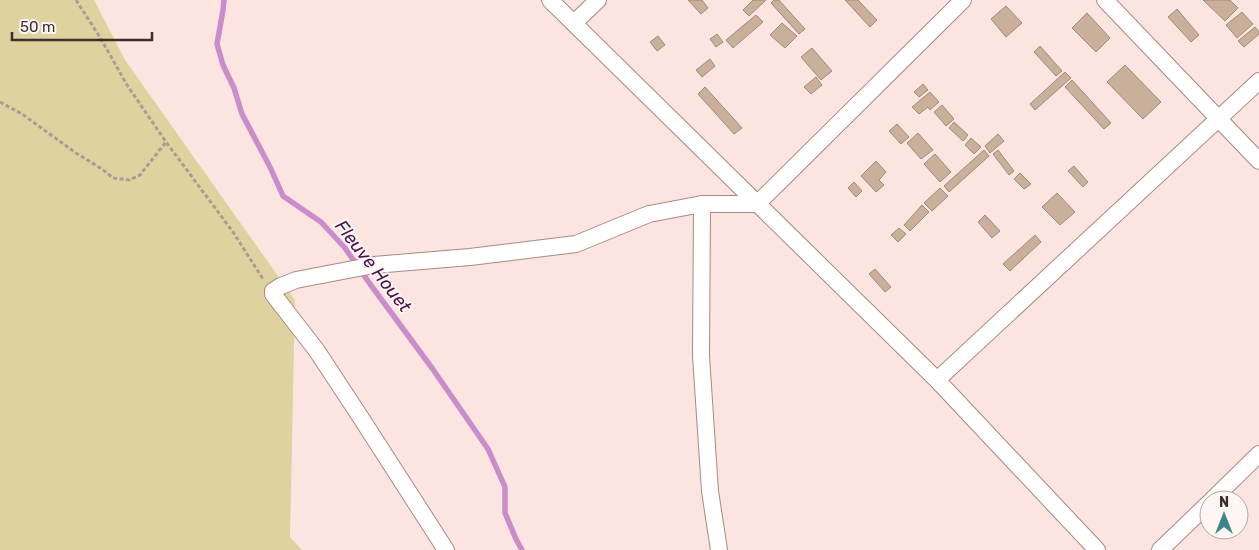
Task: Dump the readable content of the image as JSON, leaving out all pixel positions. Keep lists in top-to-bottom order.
{
  "water": ["Fleuve Houet"],
  "scale_bar": "50 m",
  "north": "top"
}
